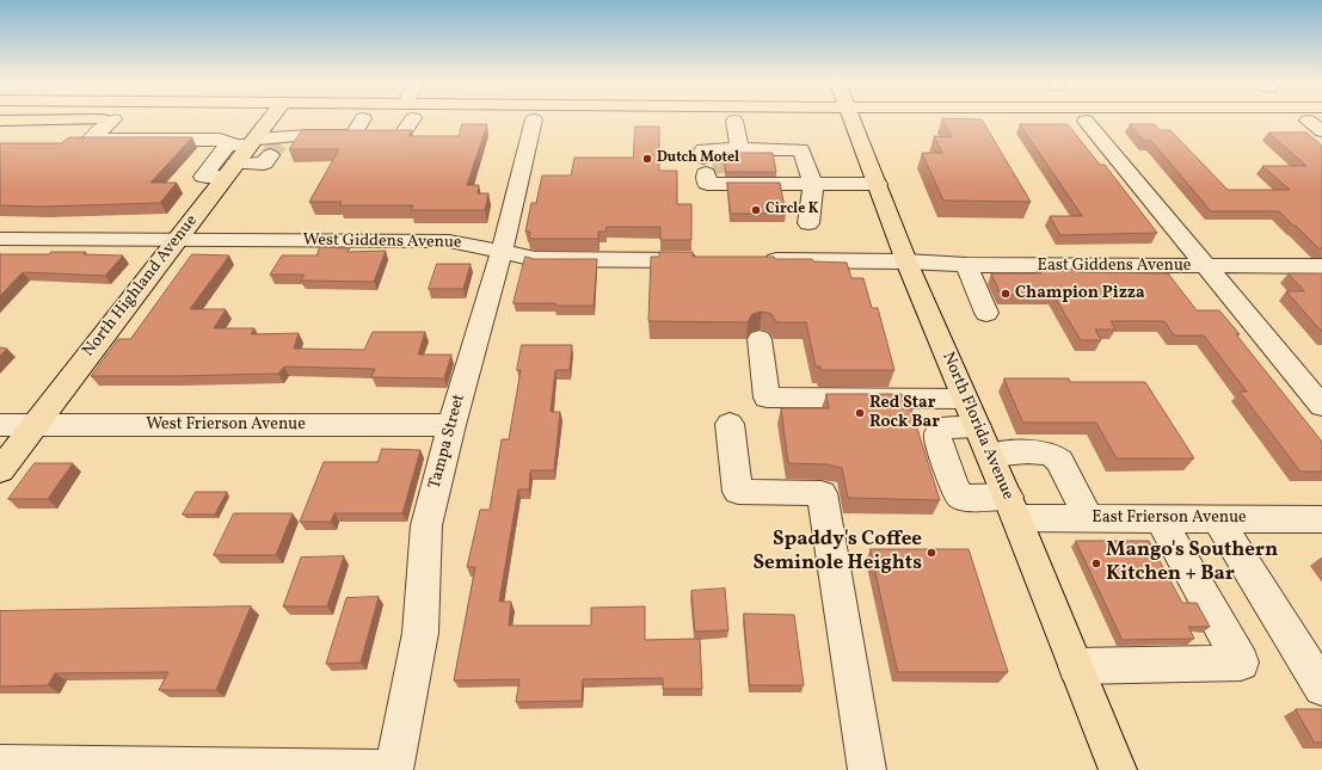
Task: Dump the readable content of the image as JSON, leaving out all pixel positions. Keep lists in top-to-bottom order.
{
  "streets": {
    "main road": ["North Highland Avenue", "North Florida Avenue"],
    "street": [
      "West Giddens Avenue",
      "East Giddens Avenue",
      "West Frierson Avenue",
      "Tampa Street",
      "East Frierson Avenue"
    ]
  },
  "crossings": [
    ["West Giddens Avenue", "North Highland Avenue"],
    ["West Giddens Avenue", "Tampa Street"],
    ["East Giddens Avenue", "North Florida Avenue"],
    ["North Highland Avenue", "West Frierson Avenue"],
    ["West Frierson Avenue", "Tampa Street"],
    ["North Florida Avenue", "East Frierson Avenue"]
  ],
  "places": [
    "Dutch Motel",
    "Circle K",
    "Champion Pizza",
    "Red Star Rock Bar",
    "Spaddy's Coffee Seminole Heights",
    "Mango's Southern Kitchen + Bar"
  ]
}
